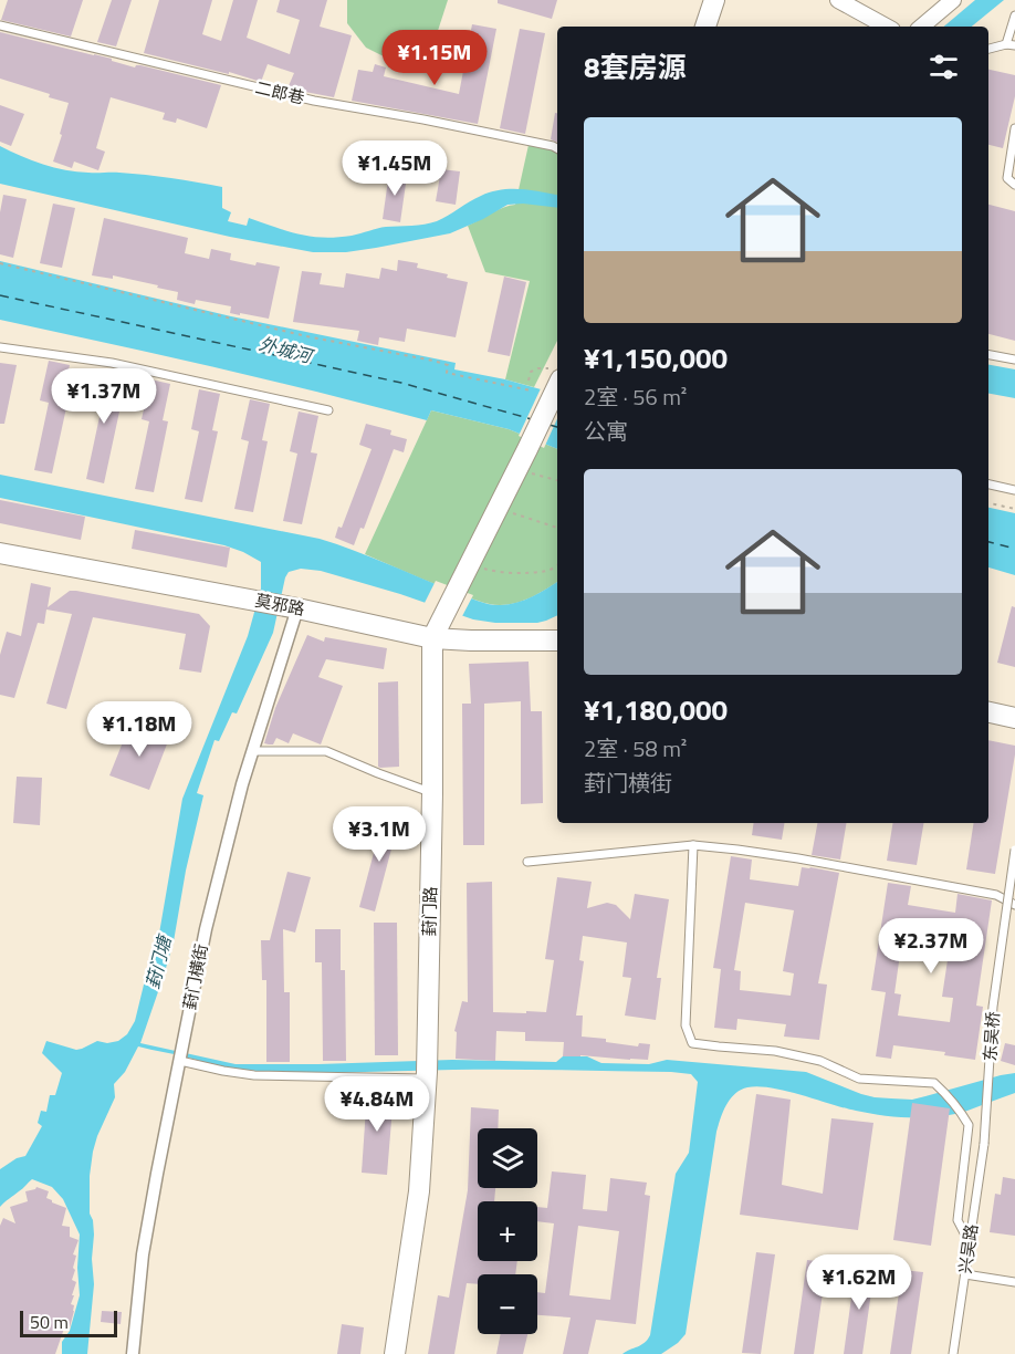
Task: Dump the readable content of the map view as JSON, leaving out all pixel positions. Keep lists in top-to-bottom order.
{
  "streets": {
    "main road": ["莫邪路", "葑门路"],
    "street": ["葑门横街"],
    "lane": ["二郎巷", "东吴桥", "兴吴路"]
  },
  "crossings": [
    ["莫邪路", "葑门路"],
    ["莫邪路", "葑门横街"],
    ["东吴桥", "兴吴路"]
  ],
  "water": ["外城河", "葑门塘"],
  "scale_bar": "50 m",
  "page": {
    "heading": "8套房源",
    "price": [
      "¥1.15M",
      "¥1.45M",
      "¥1.37M",
      "¥1.18M",
      "¥3.1M",
      "¥2.37M",
      "¥4.84M",
      "¥1.62M"
    ],
    "list": [
      {
        "name": "¥1,150,000",
        "note": "2室 · 56 m² · 公寓"
      },
      {
        "name": "¥1,180,000",
        "note": "2室 · 58 m² · 葑门横街"
      }
    ],
    "map_buttons": ["+", "−"],
    "scale": "50 m"
  }
}
